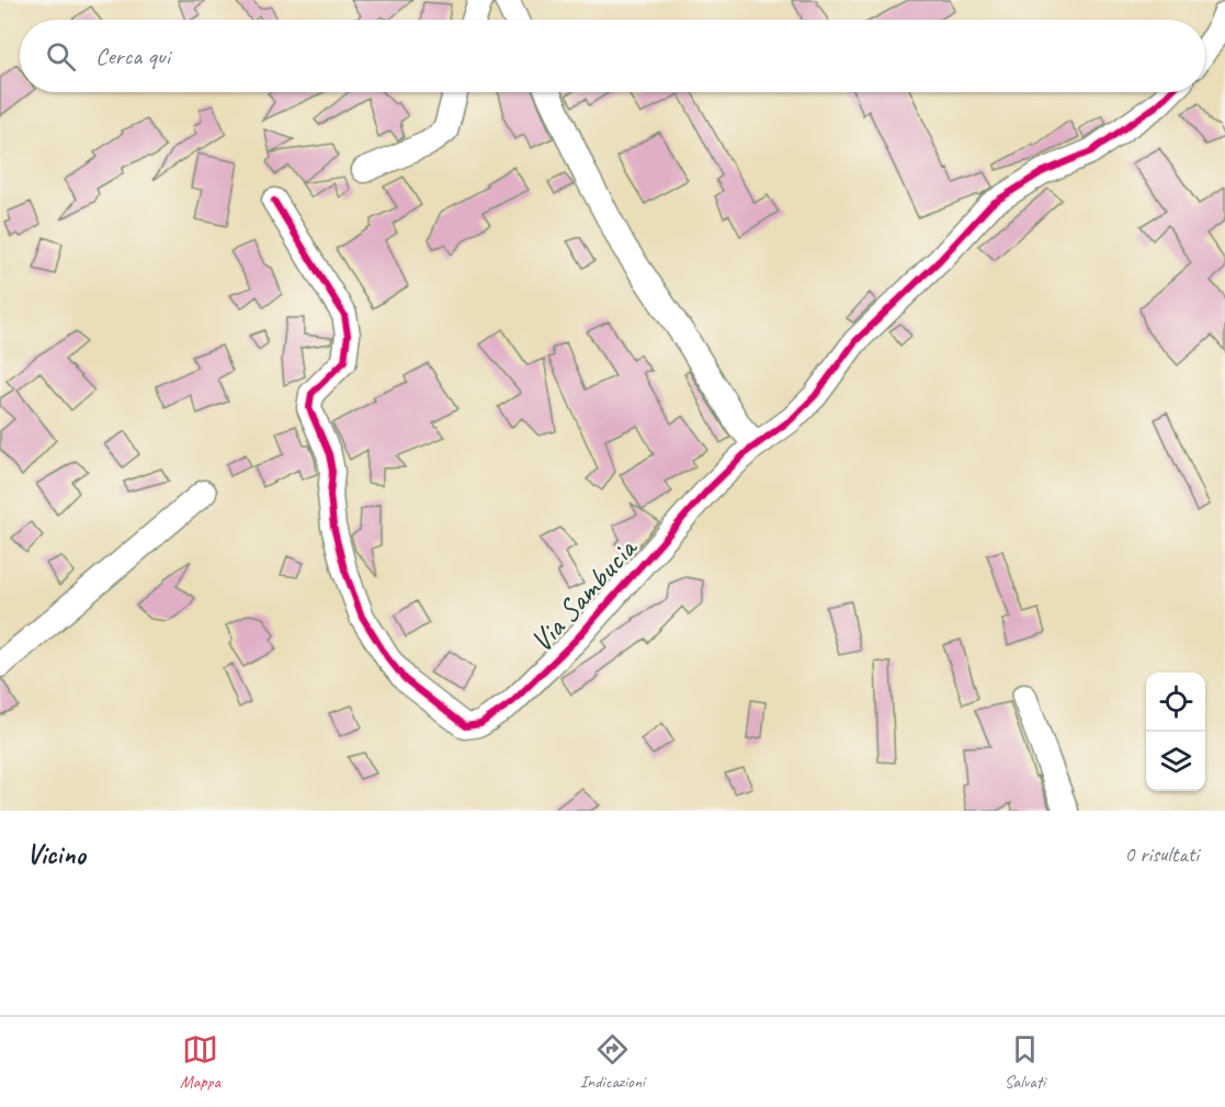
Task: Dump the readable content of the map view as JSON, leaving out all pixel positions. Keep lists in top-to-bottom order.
{
  "streets": {
    "street": ["Via Sambucia"]
  },
  "page": {
    "search": "Cerca qui",
    "heading": ["Vicino", "0 risultati"],
    "nav": ["Mappa", "Indicazioni", "Salvati"]
  }
}
